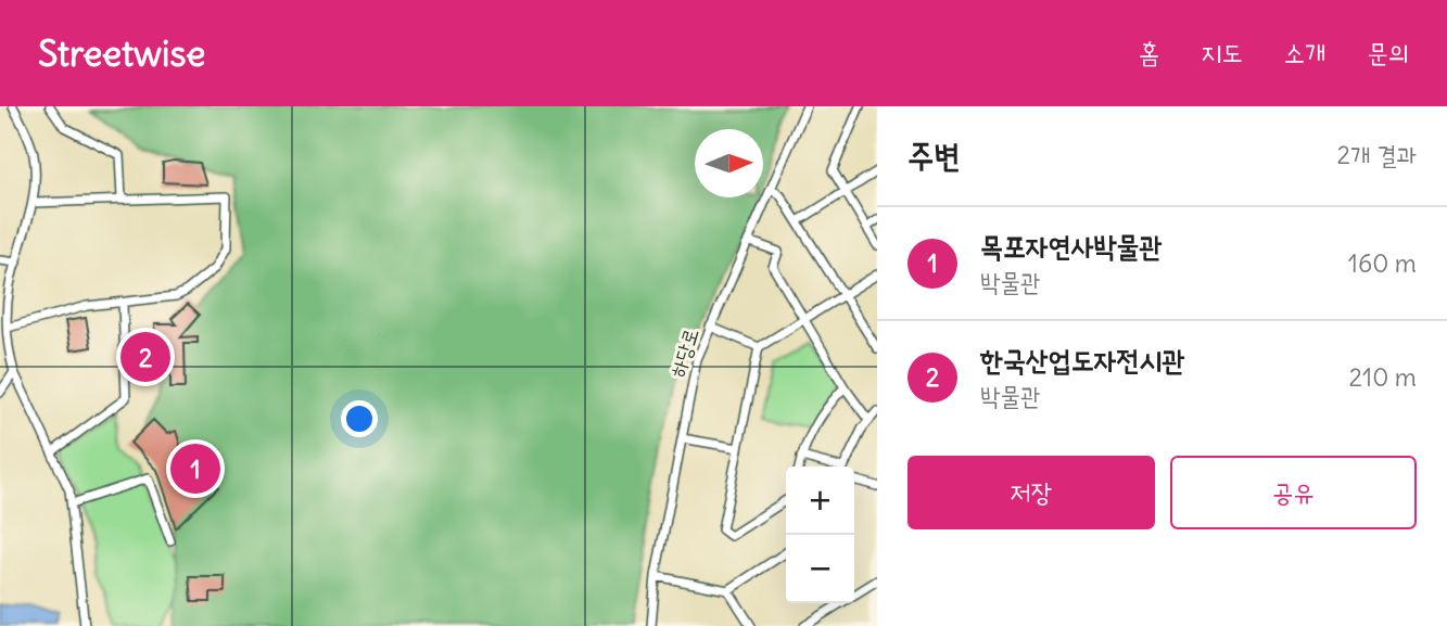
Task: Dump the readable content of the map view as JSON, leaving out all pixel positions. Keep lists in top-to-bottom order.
{
  "streets": {
    "street": ["하당로"]
  },
  "north": "right",
  "page": {
    "header": "Streetwise",
    "nav": [
      "홈",
      "지도",
      "소개",
      "문의"
    ],
    "heading": ["주변", "2개 결과"],
    "list": [
      {
        "mark": "1",
        "name": "목포자연사박물관",
        "note": "박물관",
        "value": "160 m"
      },
      {
        "mark": "2",
        "name": "한국산업도자전시관",
        "note": "박물관",
        "value": "210 m"
      }
    ],
    "pins": ["2", "1"],
    "buttons": ["저장", "공유"],
    "map_buttons": ["+", "−"]
  }
}
